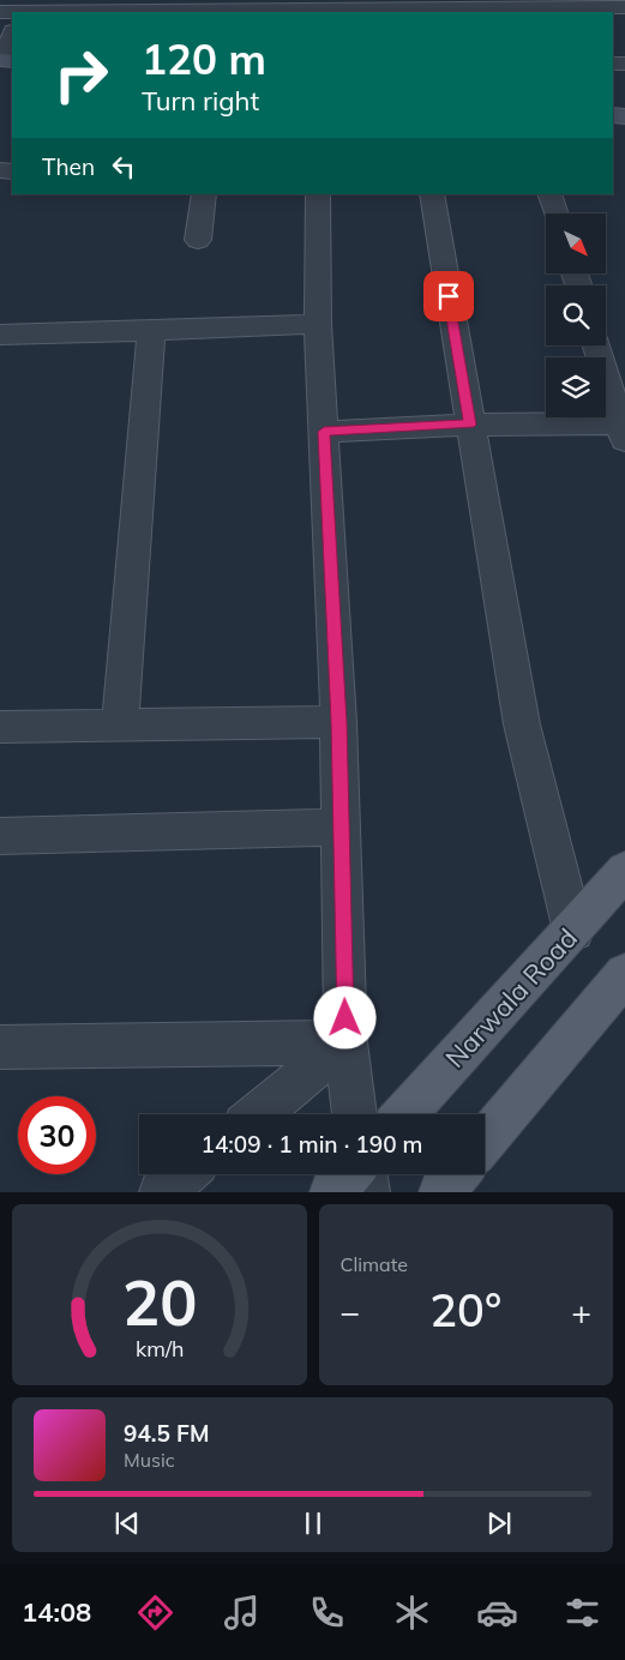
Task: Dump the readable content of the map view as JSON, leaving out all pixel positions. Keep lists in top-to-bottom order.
{
  "streets": {
    "main road": ["Narwala Road"]
  },
  "north": "bottom right",
  "page": {
    "turn": ["120 m", "Turn right"],
    "then": "Then",
    "limit": "30",
    "trip": "14:09 · 1 min · 190 m",
    "tile": "Climate",
    "heat": ["−", "20°", "+"],
    "song": ["94.5 FM", "Music"],
    "tabs": "14:08",
    "gauge": ["20", "km/h"]
  }
}
